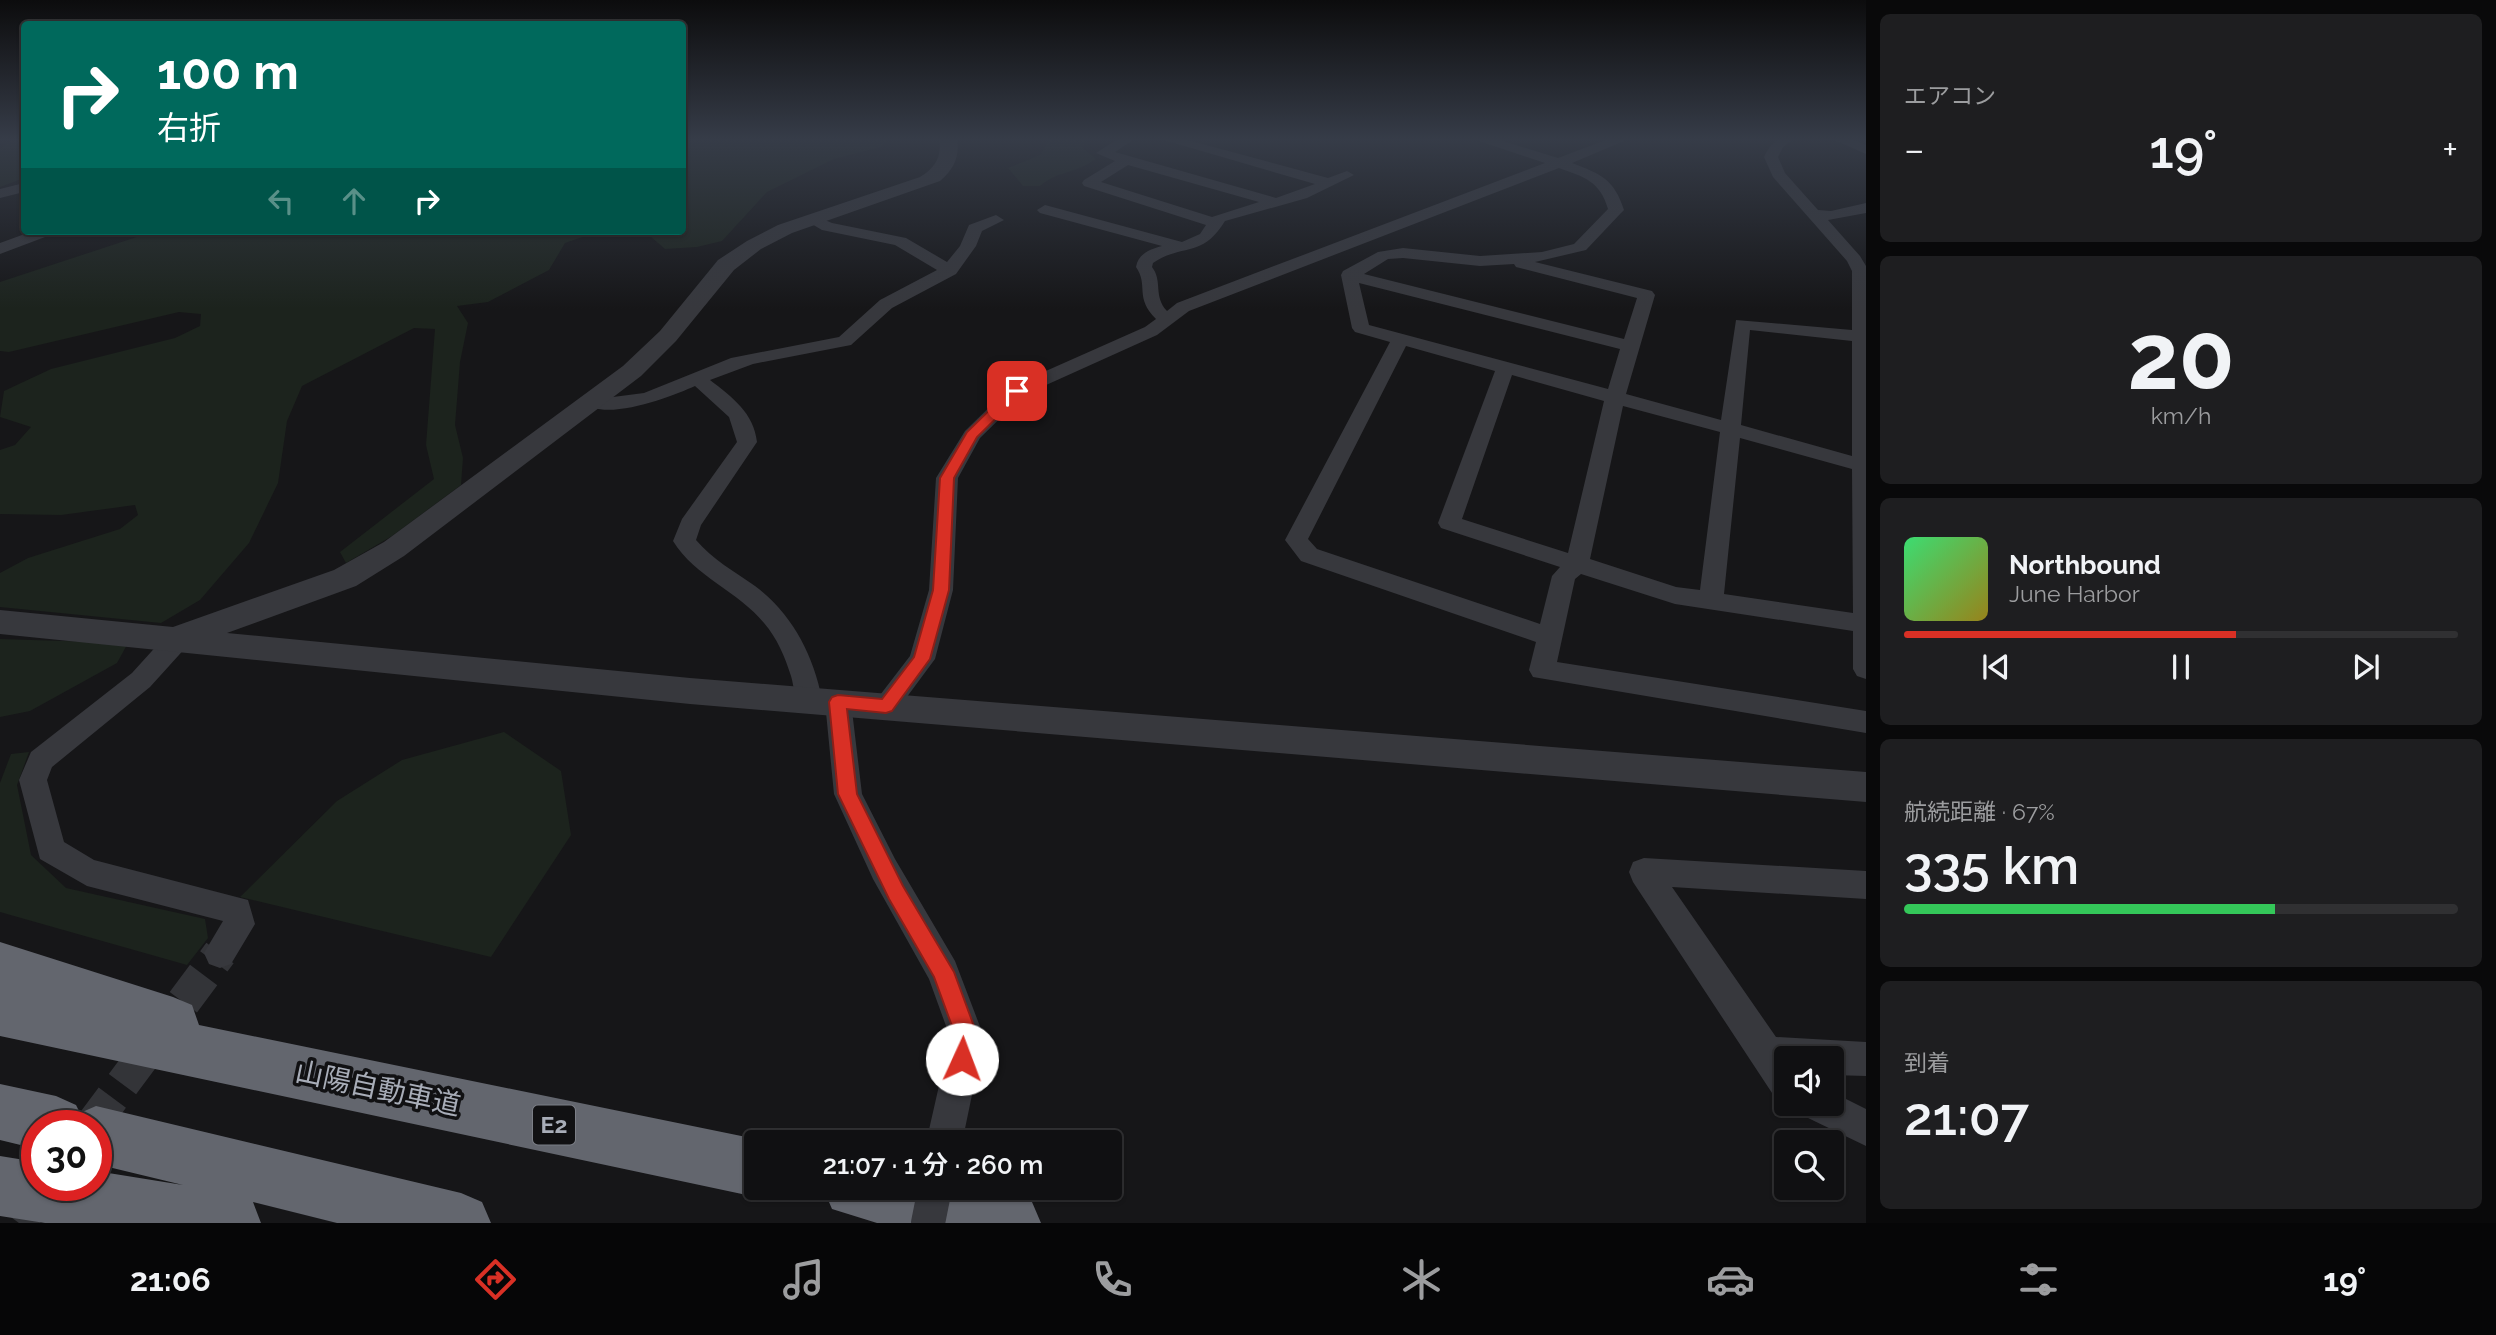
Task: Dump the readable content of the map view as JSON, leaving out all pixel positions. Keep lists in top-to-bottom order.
{
  "streets": {
    "highway": ["山陽自動車道", "E2"]
  },
  "page": {
    "tile": [
      "エアコン",
      ["20", "km/h"],
      ["航続距離 · 67%", "335 km"],
      ["到着", "21:07"]
    ],
    "turn": ["100 m", "右折"],
    "heat": ["−", "19°", "+"],
    "song": ["Northbound", "June Harbor"],
    "limit": "30",
    "trip": "21:07 · 1 分 · 260 m",
    "tabs": ["21:06", "19°"]
  }
}
